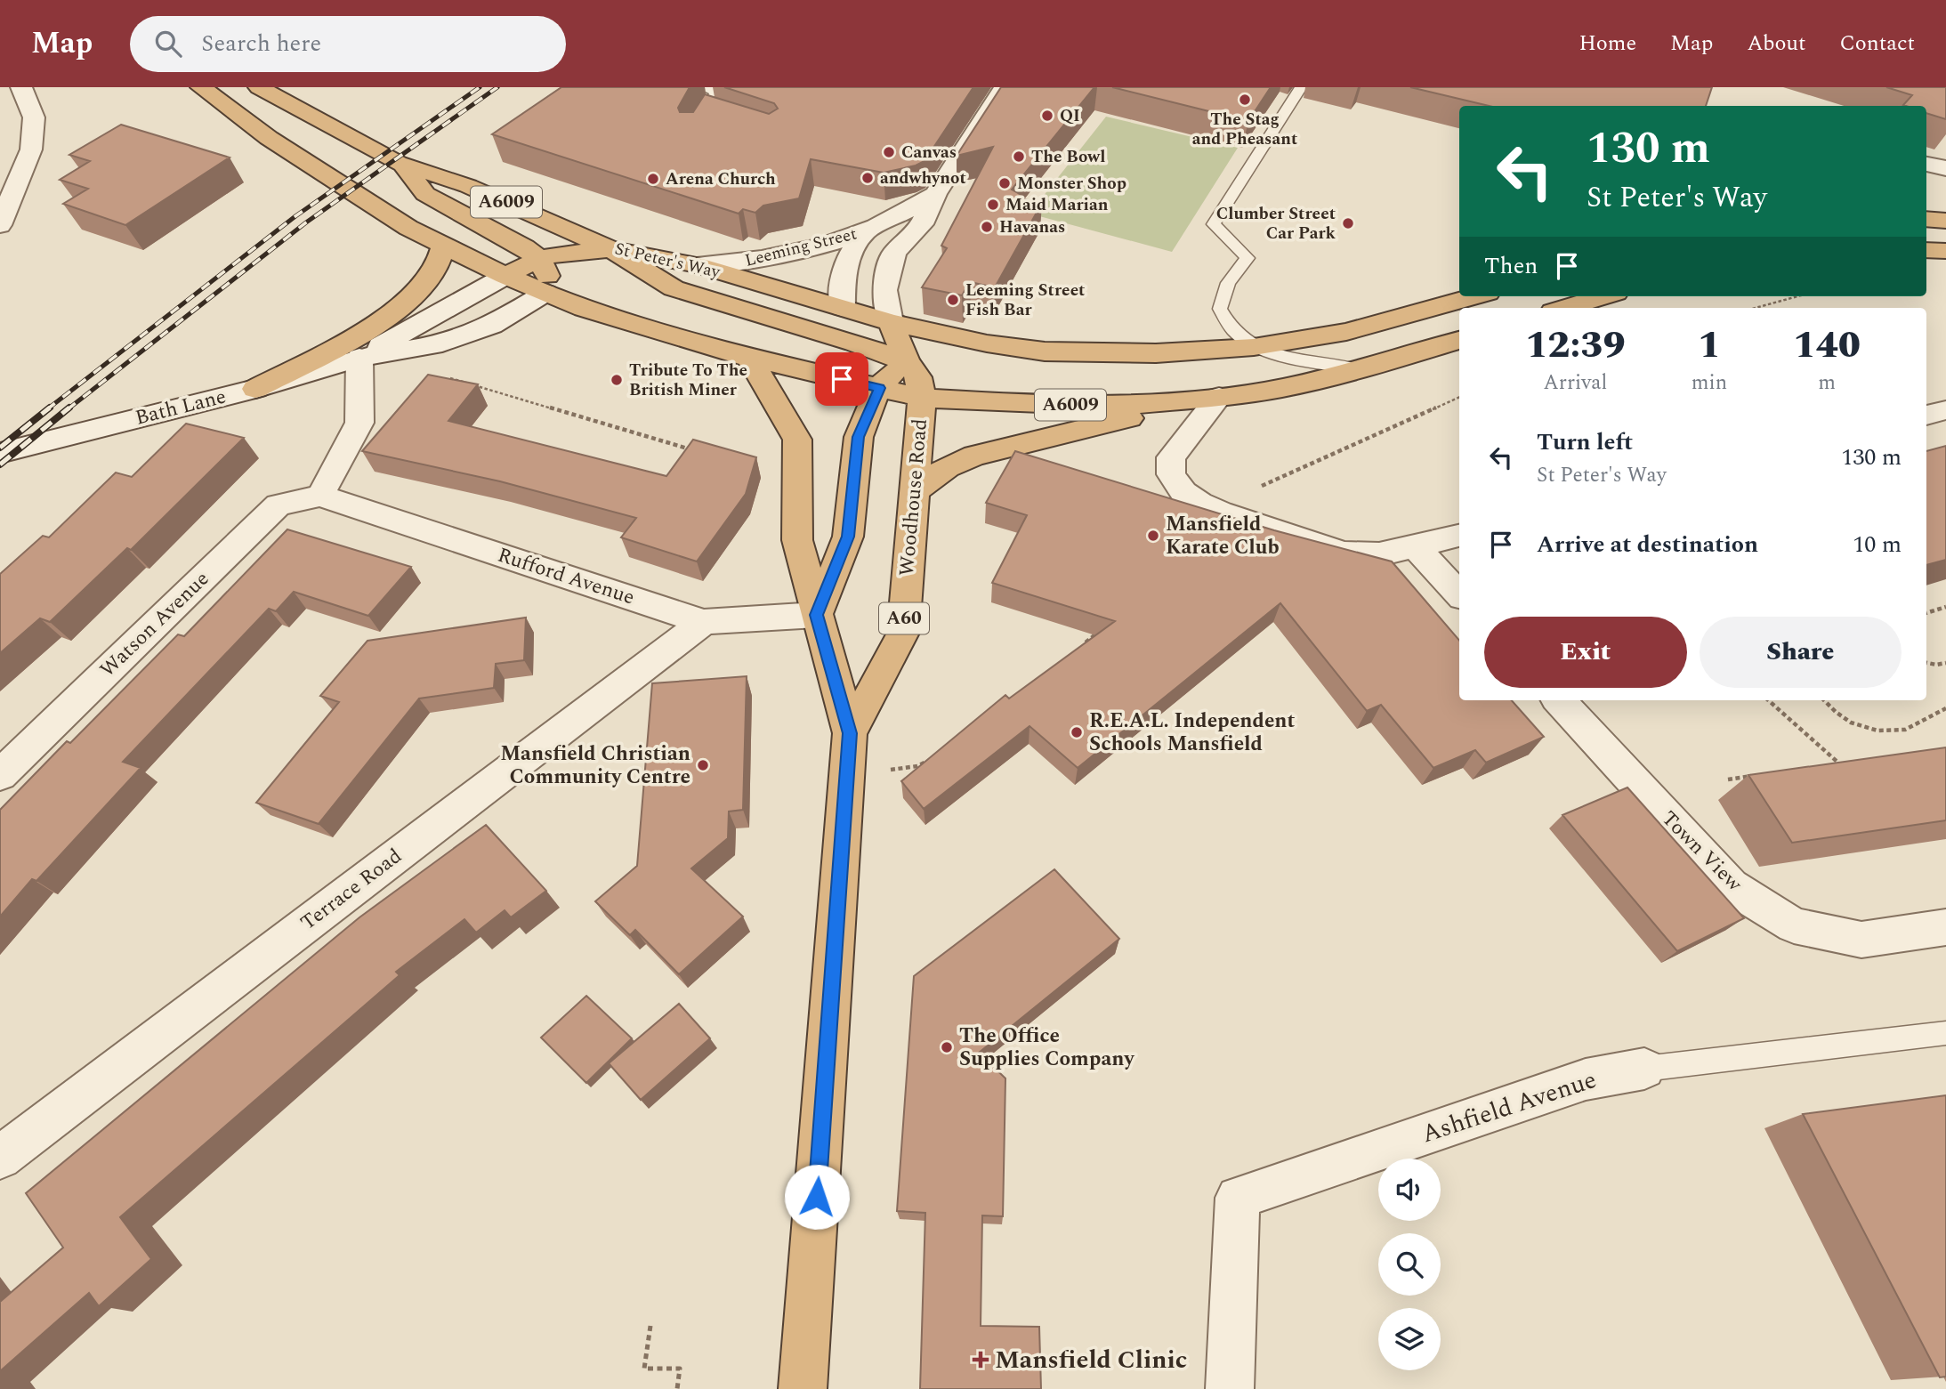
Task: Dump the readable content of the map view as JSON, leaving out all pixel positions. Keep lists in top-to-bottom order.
{
  "streets": {
    "highway": [
      "A6009",
      "St Peter's Way",
      "Woodhouse Road",
      "A60"
    ],
    "street": [
      "Leeming Street",
      "Bath Lane",
      "Rufford Avenue",
      "Watson Avenue",
      "Town View",
      "Terrace Road",
      "Ashfield Avenue"
    ]
  },
  "crossings": [
    ["A6009", "St Peter's Way"],
    ["A6009", "Bath Lane"],
    ["A6009", "Woodhouse Road"],
    ["Leeming Street", "St Peter's Way"],
    ["Woodhouse Road", "Rufford Avenue"],
    ["Rufford Avenue", "Watson Avenue"],
    ["Rufford Avenue", "Terrace Road"]
  ],
  "places": {
    "other": [
      "The Stag and Pheasant",
      "QI",
      "Canvas",
      "The Bowl",
      "andwhynot",
      "Arena Church",
      "Monster Shop",
      "Maid Marian",
      "Clumber Street Car Park",
      "Havanas",
      "Leeming Street Fish Bar",
      "Tribute To The British Miner",
      "Mansfield Karate Club",
      "R.E.A.L. Independent Schools Mansfield",
      "Mansfield Christian Community Centre",
      "The Office Supplies Company"
    ],
    "health": ["Mansfield Clinic"]
  },
  "page": {
    "header": "Map",
    "search": "Search here",
    "nav": [
      "Home",
      "Map",
      "About",
      "Contact"
    ],
    "turn": ["130 m", "St Peter's Way"],
    "then": "Then",
    "eta": [
      "12:39",
      "Arrival",
      "1",
      "min",
      "140",
      "m"
    ],
    "list": [
      {
        "name": "Turn left",
        "note": "St Peter's Way",
        "value": "130 m"
      },
      {
        "name": "Arrive at destination",
        "value": "10 m"
      }
    ],
    "buttons": ["Exit", "Share"]
  }
}
